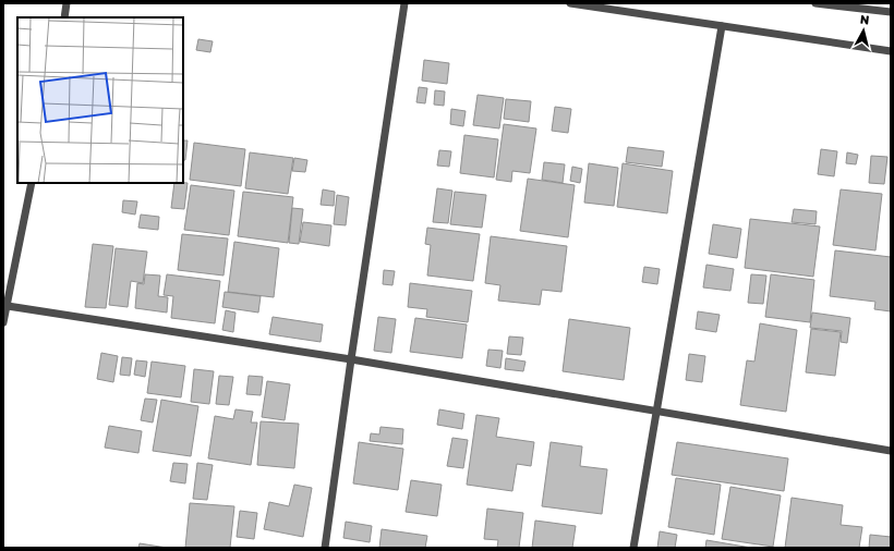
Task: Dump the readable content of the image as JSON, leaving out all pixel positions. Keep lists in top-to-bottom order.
{
  "north": "top"
}
